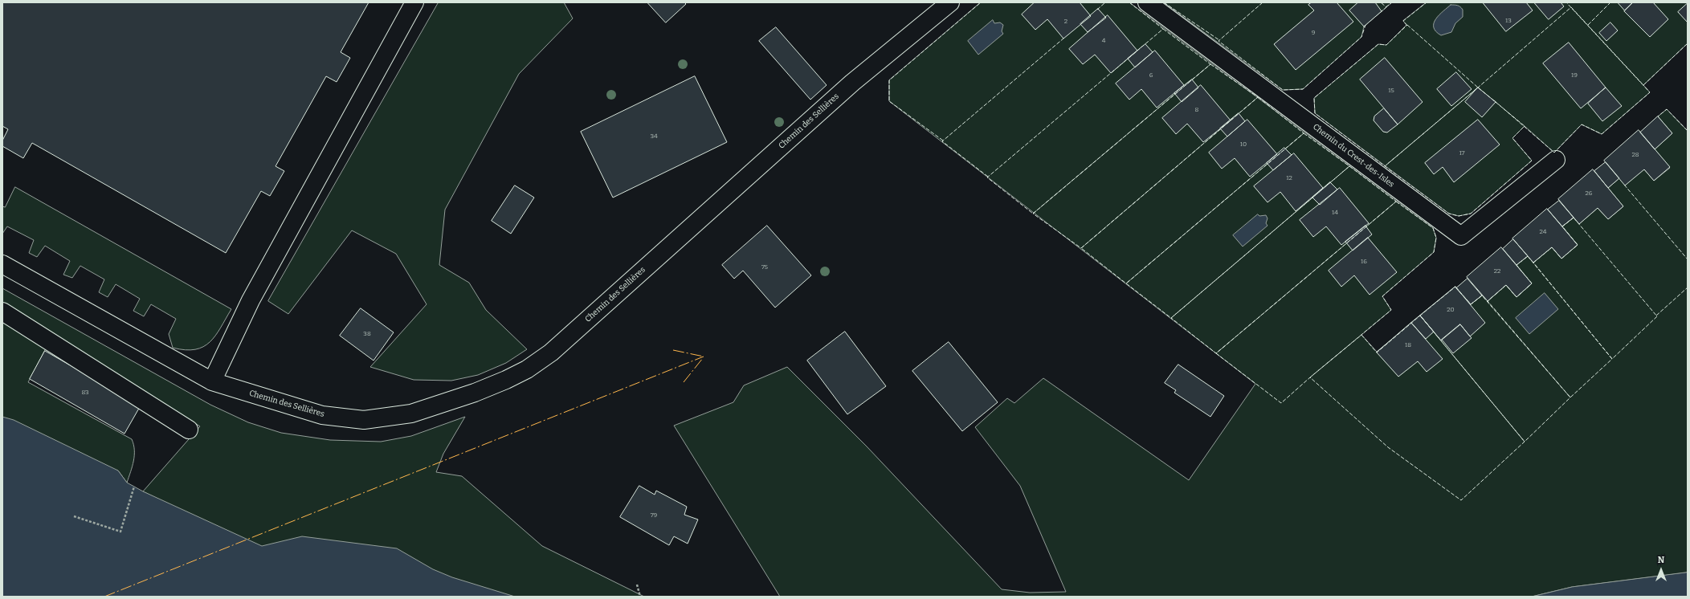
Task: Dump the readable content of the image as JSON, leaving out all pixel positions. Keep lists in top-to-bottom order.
{
  "streets": {
    "street": ["Chemin des Sellières", "Chemin du Crest-des-Isles"]
  },
  "house_numbers": [
    "13",
    "2",
    "9",
    "4",
    "6",
    "19",
    "15",
    "8",
    "34",
    "10",
    "17",
    "28",
    "12",
    "26",
    "14",
    "24",
    "16",
    "75",
    "22",
    "20",
    "38",
    "18",
    "83",
    "79"
  ],
  "north": "top"
}
